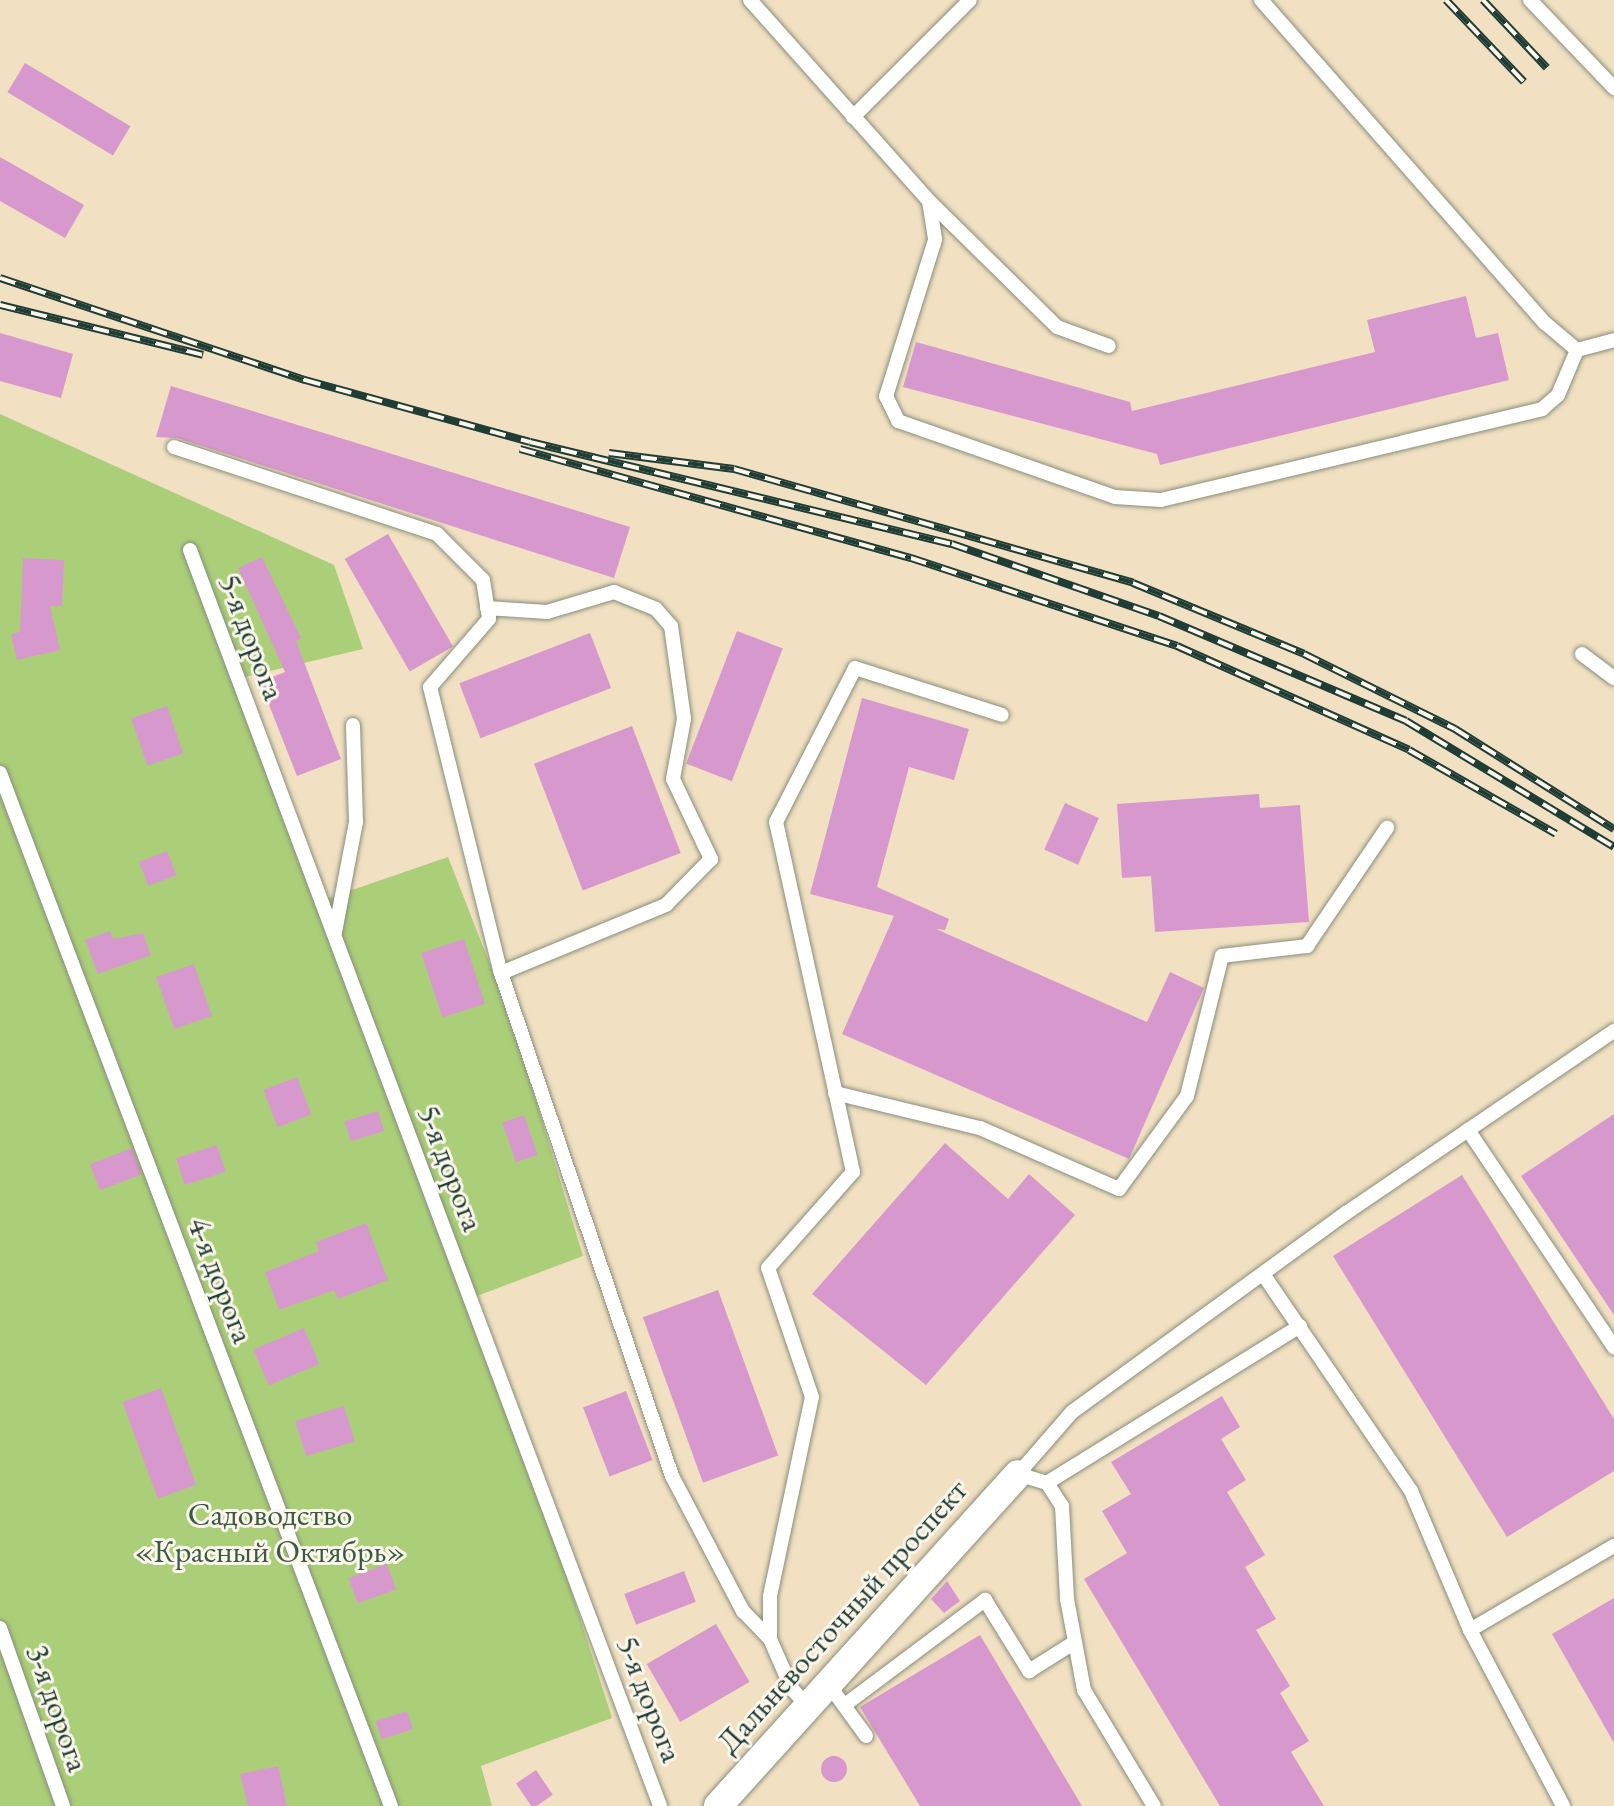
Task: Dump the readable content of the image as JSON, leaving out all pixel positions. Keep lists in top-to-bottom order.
{
  "streets": {
    "street": ["Дальневосточный проспект"],
    "lane": ["5-я дорога", "4-я дорога", "3-я дорога"]
  },
  "parks": ["Садоводство «Красный Октябрь»"]
}
